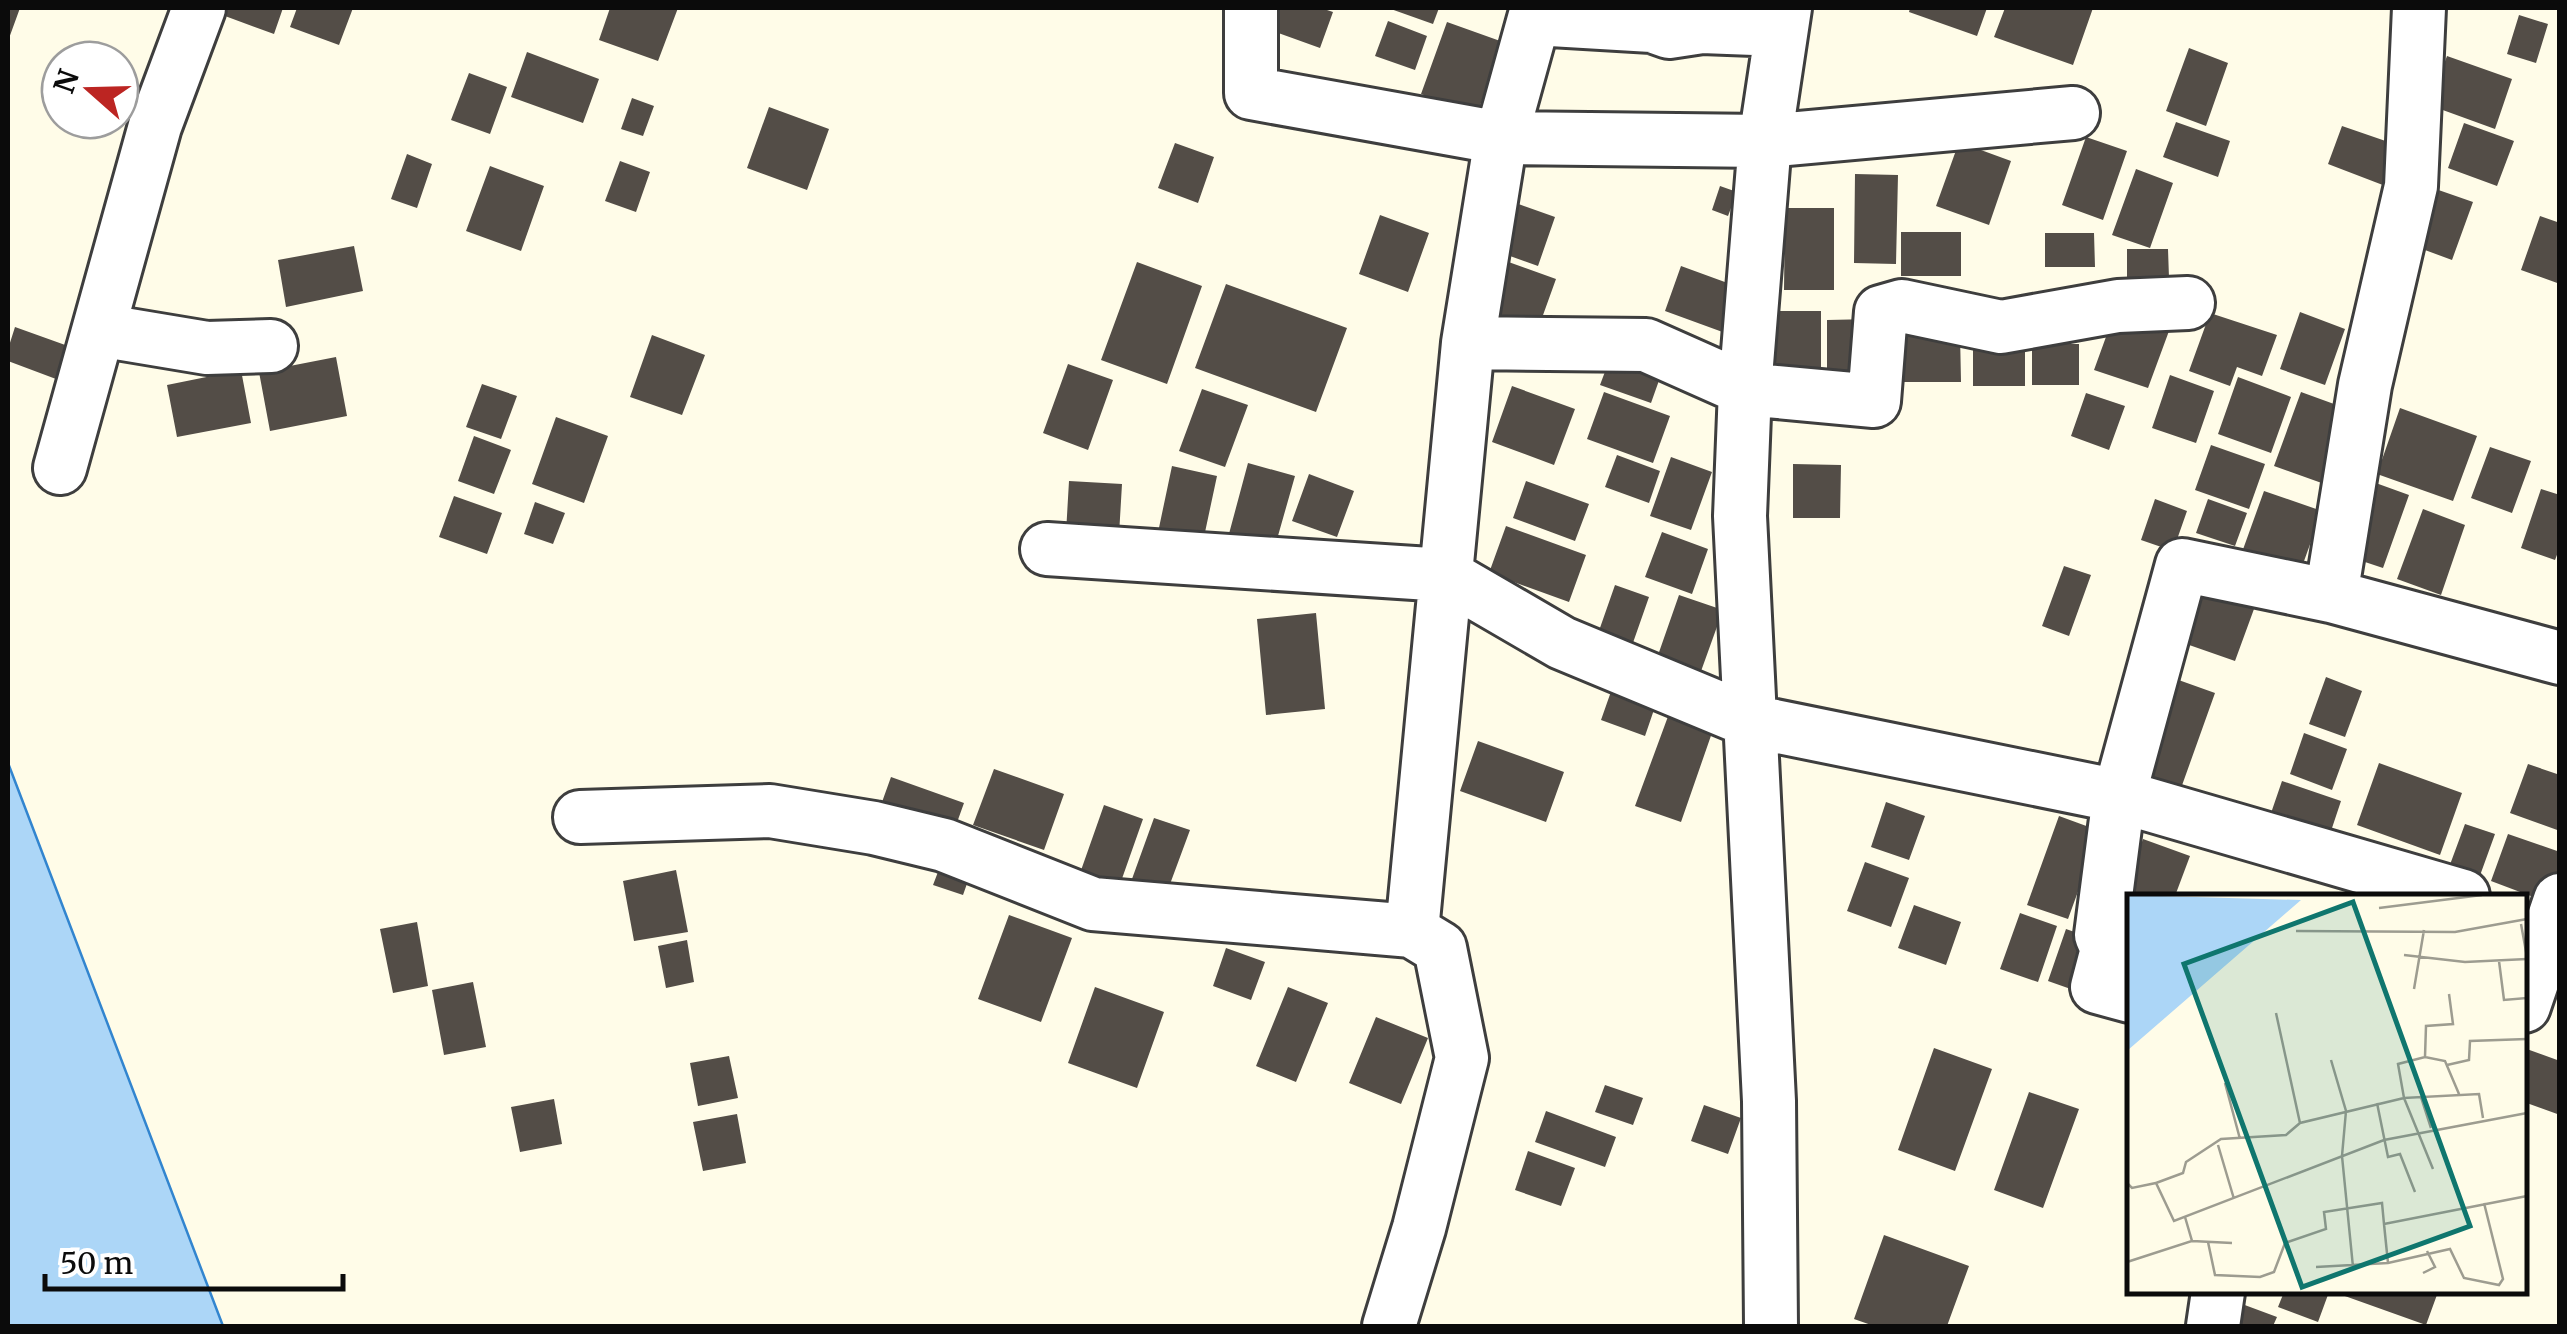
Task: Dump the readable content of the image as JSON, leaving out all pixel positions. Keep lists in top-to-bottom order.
{
  "scale_bar": "50 m",
  "north": "left"
}
